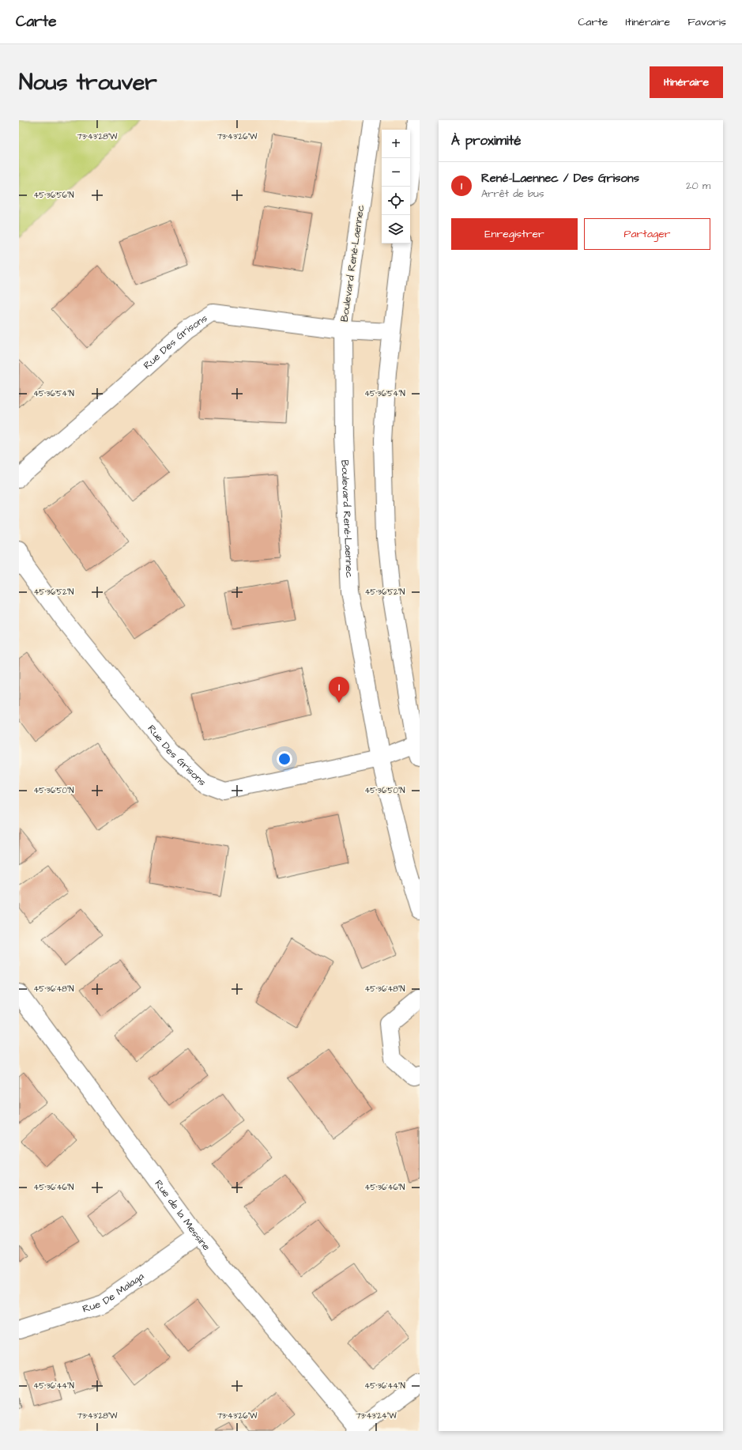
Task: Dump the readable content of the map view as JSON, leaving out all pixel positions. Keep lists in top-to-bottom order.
{
  "streets": {
    "street": [
      "Boulevard René-Laennec",
      "Rue Des Grisons",
      "Rue de la Messine",
      "Rue De Malaga"
    ]
  },
  "crossings": [
    ["Boulevard René-Laennec", "Rue Des Grisons"],
    ["Rue de la Messine", "Rue De Malaga"]
  ],
  "page": {
    "header": "Carte",
    "nav": ["Carte", "Itinéraire", "Favoris"],
    "buttons": [
      "Itinéraire",
      ["Enregistrer", "Partager"]
    ],
    "title": "Nous trouver",
    "heading": "À proximité",
    "map_buttons": ["+", "−"],
    "list": [
      {
        "mark": "1",
        "name": "René-Laennec / Des Grisons",
        "note": "Arrêt de bus",
        "value": "20 m"
      }
    ],
    "pins": "1"
  },
  "coordinates": [
    "73°43'28\"W",
    "73°43'26\"W",
    "45°36'56\"N",
    "45°36'54\"N",
    "45°36'52\"N",
    "45°36'50\"N",
    "45°36'48\"N",
    "45°36'46\"N",
    "45°36'44\"N",
    "73°43'24\"W"
  ]
}
